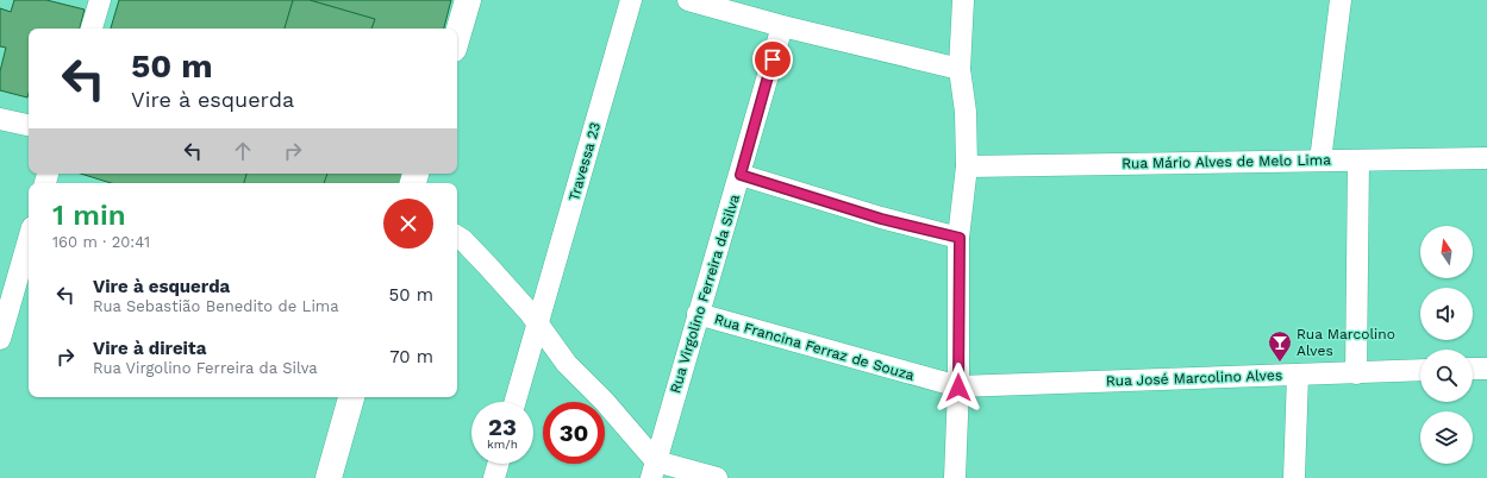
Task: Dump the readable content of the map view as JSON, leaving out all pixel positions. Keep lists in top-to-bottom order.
{
  "streets": {
    "street": [
      "Travessa 23",
      "Rua Mário Alves de Melo Lima",
      "Rua Virgolino Ferreira da Silva",
      "Rua Francina Ferraz de Souza",
      "Rua José Marcolino Alves"
    ]
  },
  "crossings": [
    ["Rua Virgolino Ferreira da Silva", "Rua Francina Ferraz de Souza"],
    ["Rua Francina Ferraz de Souza", "Rua José Marcolino Alves"]
  ],
  "places": {
    "bar": ["Rua Marcolino Alves"]
  },
  "north": "top",
  "page": {
    "turn": ["50 m", "Vire à esquerda"],
    "heading": ["1 min", "160 m · 20:41"],
    "list": [
      {
        "name": "Vire à esquerda",
        "note": "Rua Sebastião Benedito de Lima",
        "value": "50 m"
      },
      {
        "name": "Vire à direita",
        "note": "Rua Virgolino Ferreira da Silva",
        "value": "70 m"
      }
    ],
    "speed": "23 km/h",
    "limit": "30"
  }
}
